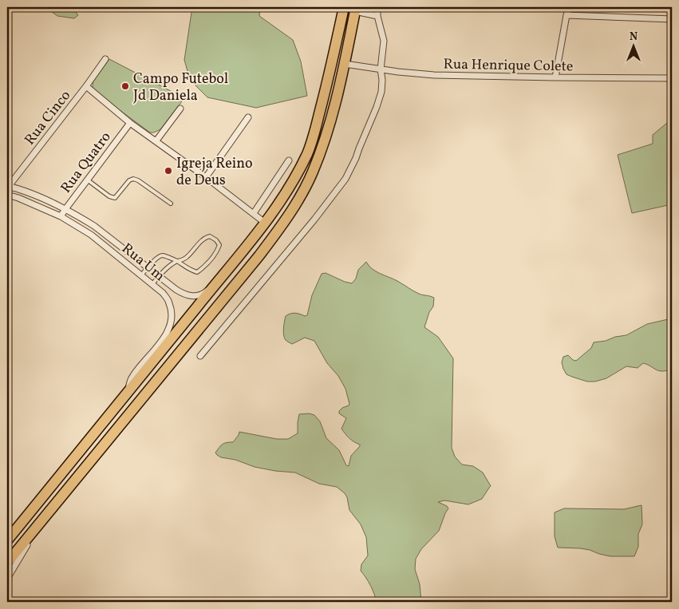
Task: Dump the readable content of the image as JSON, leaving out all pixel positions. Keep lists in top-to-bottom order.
{
  "streets": {
    "street": [
      "Rua Henrique Colete",
      "Rua Cinco",
      "Rua Quatro",
      "Rua Um"
    ]
  },
  "crossings": [
    ["Rua Quatro", "Rua Um"]
  ],
  "places": ["Campo Futebol Jd Daniela", "Igreja Reino de Deus"],
  "north": "top"
}
